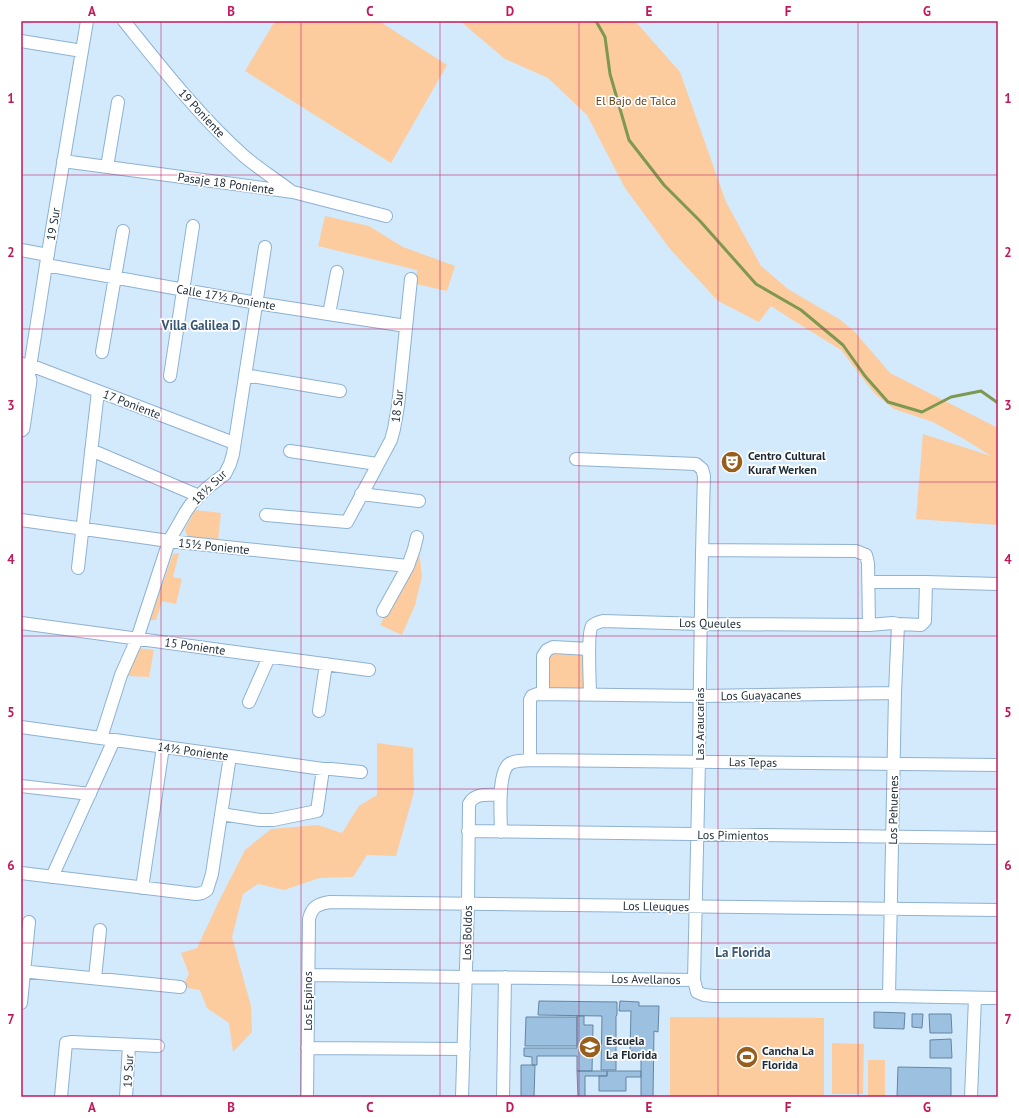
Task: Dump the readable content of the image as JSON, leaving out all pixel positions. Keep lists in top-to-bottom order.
{
  "streets": {
    "street": [
      "19 Poniente",
      "Pasaje 18 Poniente",
      "19 Sur",
      "Calle 17½ Poniente",
      "17 Poniente",
      "18 Sur",
      "18½ Sur",
      "15½ Poniente",
      "Los Queules",
      "15 Poniente",
      "Los Guayacanes",
      "Las Araucarias",
      "14½ Poniente",
      "Las Tepas",
      "Los Pehuenes",
      "Los Pimientos",
      "Los Lleuques",
      "Los Boldos",
      "Los Avellanos",
      "Los Espinos"
    ]
  },
  "crossings": [
    ["19 Poniente", "Pasaje 18 Poniente"],
    ["Pasaje 18 Poniente", "19 Sur"],
    ["19 Sur", "Calle 17½ Poniente"],
    ["19 Sur", "17 Poniente"],
    ["Calle 17½ Poniente", "18 Sur"],
    ["Calle 17½ Poniente", "18½ Sur"],
    ["17 Poniente", "18½ Sur"],
    ["18½ Sur", "15½ Poniente"],
    ["18½ Sur", "15 Poniente"],
    ["18½ Sur", "14½ Poniente"],
    ["Los Queules", "Los Guayacanes"],
    ["Los Queules", "Las Araucarias"],
    ["Los Queules", "Los Pehuenes"],
    ["Los Guayacanes", "Las Araucarias"],
    ["Los Guayacanes", "Los Pehuenes"],
    ["Las Araucarias", "Las Tepas"],
    ["Las Araucarias", "Los Pimientos"],
    ["Las Araucarias", "Los Lleuques"],
    ["Las Araucarias", "Los Avellanos"],
    ["Las Tepas", "Los Pehuenes"],
    ["Las Tepas", "Los Boldos"],
    ["Los Pehuenes", "Los Pimientos"],
    ["Los Pehuenes", "Los Lleuques"],
    ["Los Pehuenes", "Los Avellanos"],
    ["Los Pimientos", "Los Boldos"],
    ["Los Lleuques", "Los Boldos"],
    ["Los Lleuques", "Los Espinos"],
    ["Los Boldos", "Los Avellanos"],
    ["Los Avellanos", "Los Espinos"]
  ],
  "districts": ["Villa Galilea D", "La Florida"],
  "parks": ["El Bajo de Talca"],
  "places": {
    "theatre": ["Centro Cultural Kuraf Werken"],
    "school or university": ["Escuela La Florida"],
    "sports": ["Cancha La Florida"]
  },
  "grid": {
    "columns": [
      "A",
      "B",
      "C",
      "D",
      "E",
      "F",
      "G"
    ],
    "rows": [
      "1",
      "2",
      "3",
      "4",
      "5",
      "6",
      "7"
    ]
  }
}
